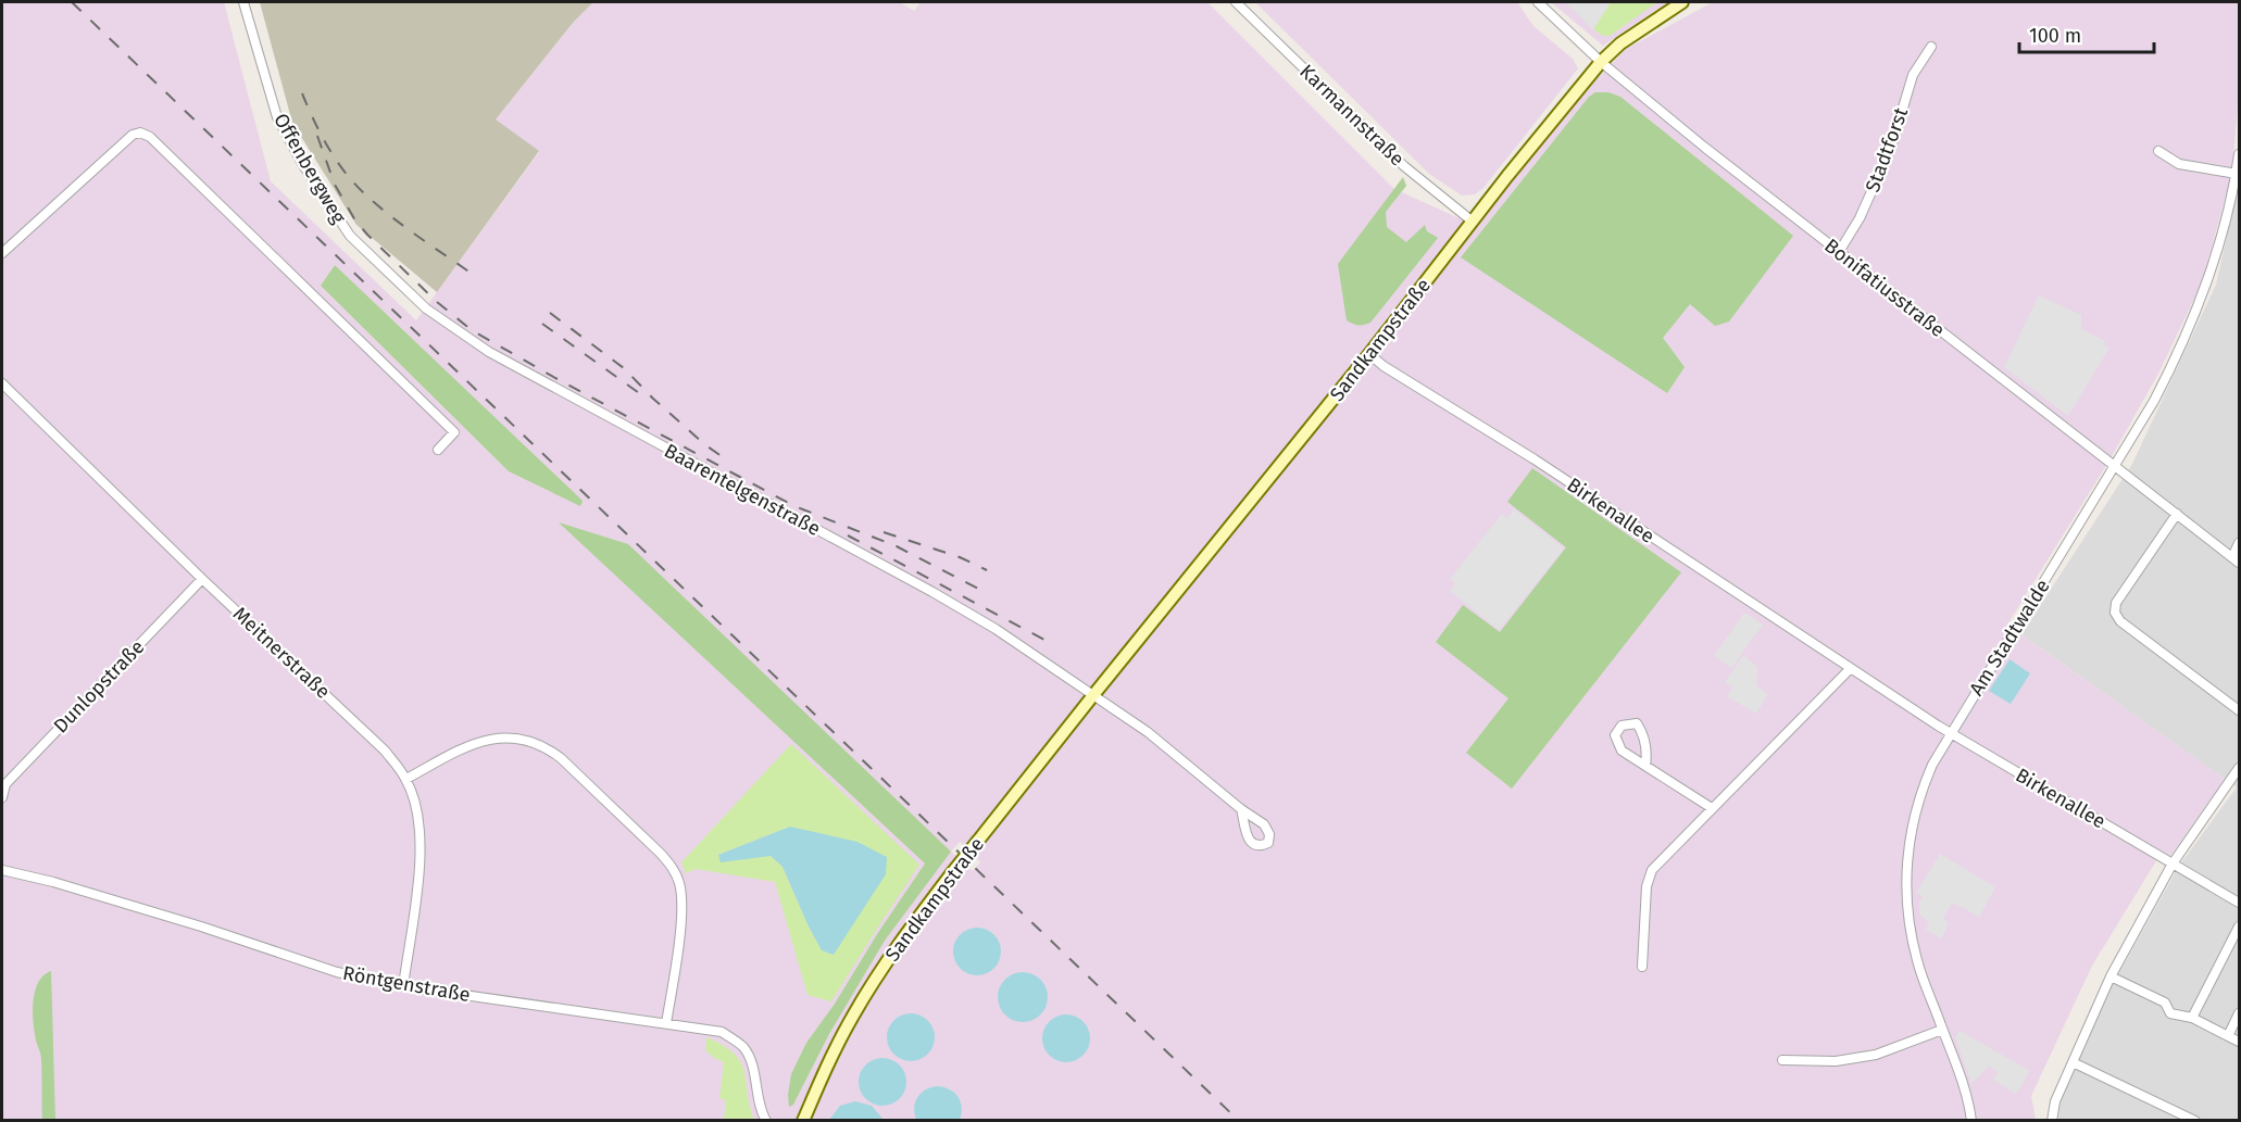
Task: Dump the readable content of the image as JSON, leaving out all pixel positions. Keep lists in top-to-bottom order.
{
  "streets": {
    "street": [
      "Karmannstraße",
      "Stadtforst",
      "Offenbergweg",
      "Bonifatiusstraße",
      "Sandkampstraße",
      "Baarentelgenstraße",
      "Birkenallee",
      "Am Stadtwalde",
      "Meitnerstraße",
      "Dunlopstraße",
      "Röntgenstraße"
    ]
  },
  "crossings": [
    ["Karmannstraße", "Sandkampstraße"],
    ["Stadtforst", "Bonifatiusstraße"],
    ["Offenbergweg", "Baarentelgenstraße"],
    ["Bonifatiusstraße", "Sandkampstraße"],
    ["Bonifatiusstraße", "Am Stadtwalde"],
    ["Sandkampstraße", "Baarentelgenstraße"],
    ["Sandkampstraße", "Birkenallee"],
    ["Birkenallee", "Am Stadtwalde"],
    ["Meitnerstraße", "Dunlopstraße"],
    ["Meitnerstraße", "Röntgenstraße"]
  ],
  "scale_bar": "100 m"
}
